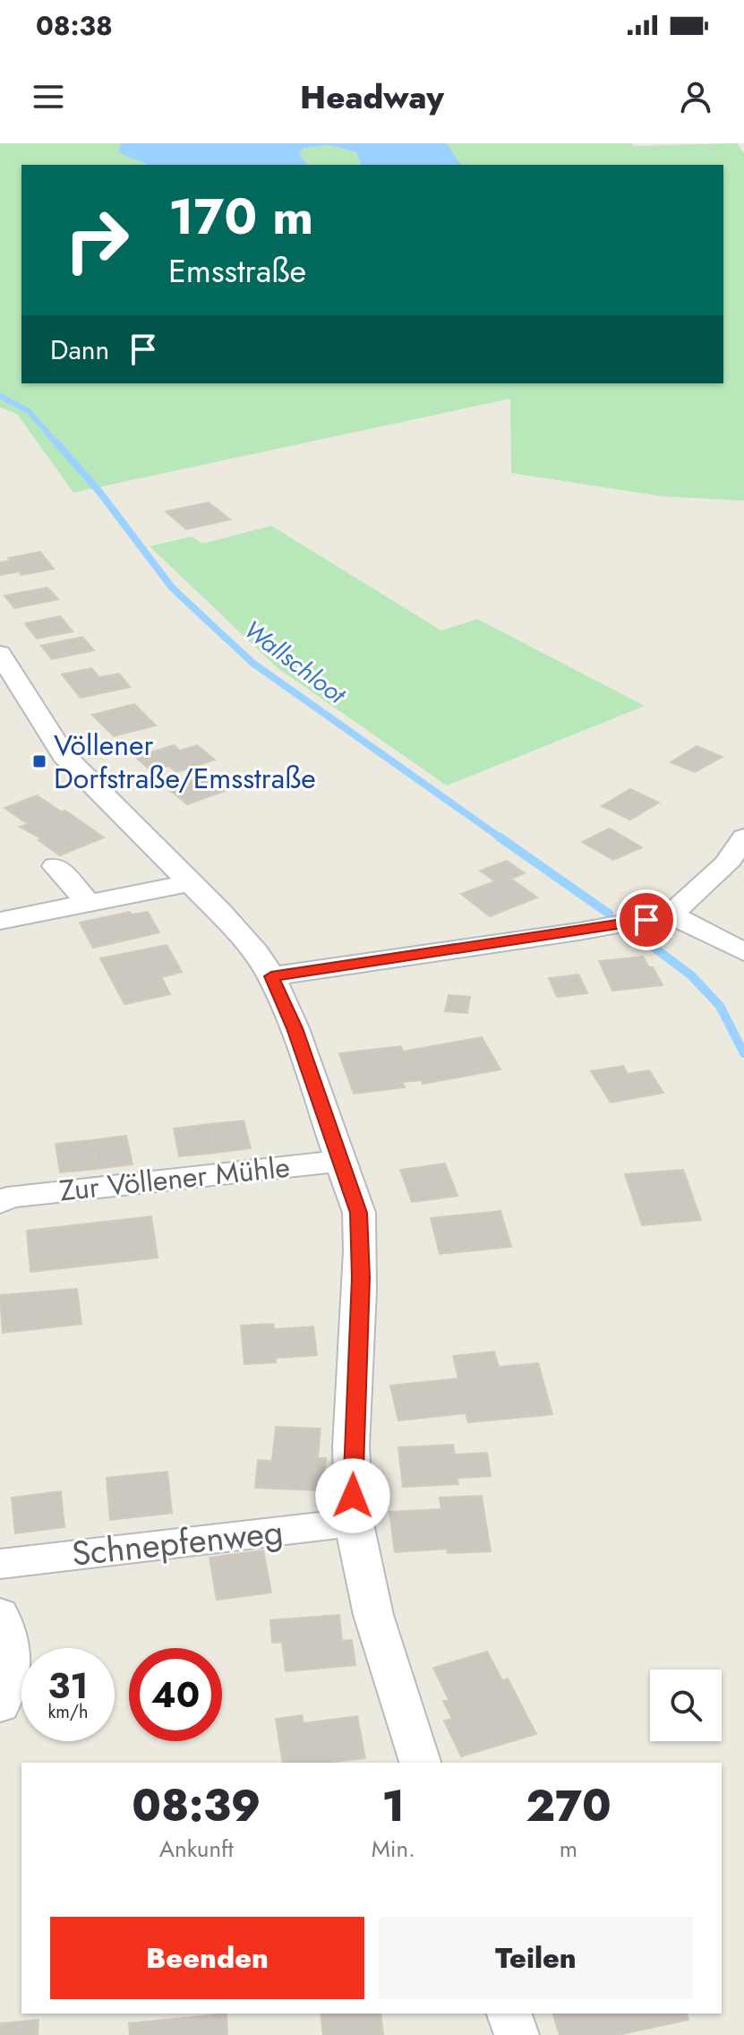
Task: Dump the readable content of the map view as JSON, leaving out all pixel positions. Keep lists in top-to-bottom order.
{
  "streets": {
    "street": ["Zur Völlener Mühle", "Schnepfenweg"]
  },
  "water": ["Wallschloot"],
  "places": {
    "transit": ["Völlener Dorfstraße/Emsstraße"]
  },
  "page": {
    "status": "08:38",
    "header": "Headway",
    "turn": ["170 m", "Emsstraße"],
    "then": "Dann",
    "speed": "31 km/h",
    "limit": "40",
    "eta": [
      "08:39",
      "Ankunft",
      "1",
      "Min.",
      "270",
      "m"
    ],
    "buttons": ["Beenden", "Teilen"]
  }
}
